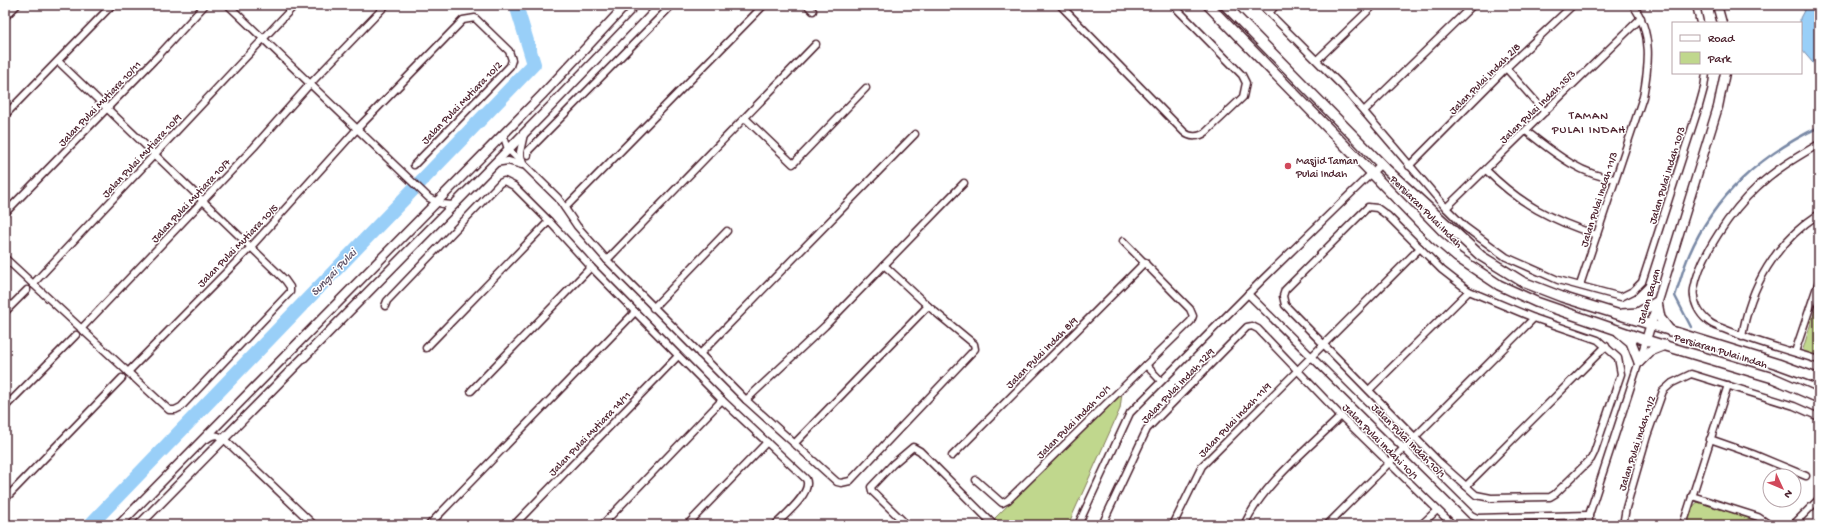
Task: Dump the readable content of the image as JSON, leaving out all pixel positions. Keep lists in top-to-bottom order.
{
  "streets": {
    "main road": ["Persiaran Pulai Indah"],
    "street": [
      "Jalan Pulai Indah 2/8",
      "Jalan Pulai Mutiara 10/2",
      "Jalan Pulai Mutiara 10/11",
      "Jalan Pulai Indah 15/3",
      "Jalan Pulai Mutiara 10/9",
      "Jalan Pulai Indah 10/3",
      "Jalan Pulai Indah 11/3",
      "Jalan Pulai Mutiara 10/7",
      "Jalan Pulai Mutiara 10/5",
      "Jalan Bayan",
      "Jalan Pulai Indah 8/9",
      "Jalan Pulai Indah 12/9",
      "Jalan Pulai Indah 11/9",
      "Jalan Pulai Indah 10/1",
      "Jalan Pulai Mutiara 14/11",
      "Jalan Pulai Indahi 10/1",
      "Jalan Pulai Indah 11/2"
    ]
  },
  "crossings": [
    ["Jalan Pulai Mutiara 10/2", "Jalan Pulai Mutiara 10/5"],
    ["Jalan Pulai Indah 15/3", "Jalan Pulai Indah 11/3"],
    ["Jalan Pulai Indah 10/3", "Jalan Pulai Indah 11/3"],
    ["Persiaran Pulai Indah", "Jalan Bayan"],
    ["Jalan Bayan", "Jalan Pulai Indah 10/1"],
    ["Jalan Pulai Indah 8/9", "Jalan Pulai Indah 10/1"],
    ["Jalan Pulai Indah 12/9", "Jalan Pulai Indah 11/9"],
    ["Jalan Pulai Indah 12/9", "Jalan Pulai Indahi 10/1"],
    ["Jalan Pulai Indah 11/9", "Jalan Pulai Indah 10/1"],
    ["Jalan Pulai Indah 11/9", "Jalan Pulai Indahi 10/1"]
  ],
  "districts": ["TAMAN PULAI INDAH"],
  "water": ["Sungai Pulai"],
  "places": ["Masjid Taman Pulai Indah"],
  "legend": ["Road", "Park"],
  "north": "bottom right"
}
